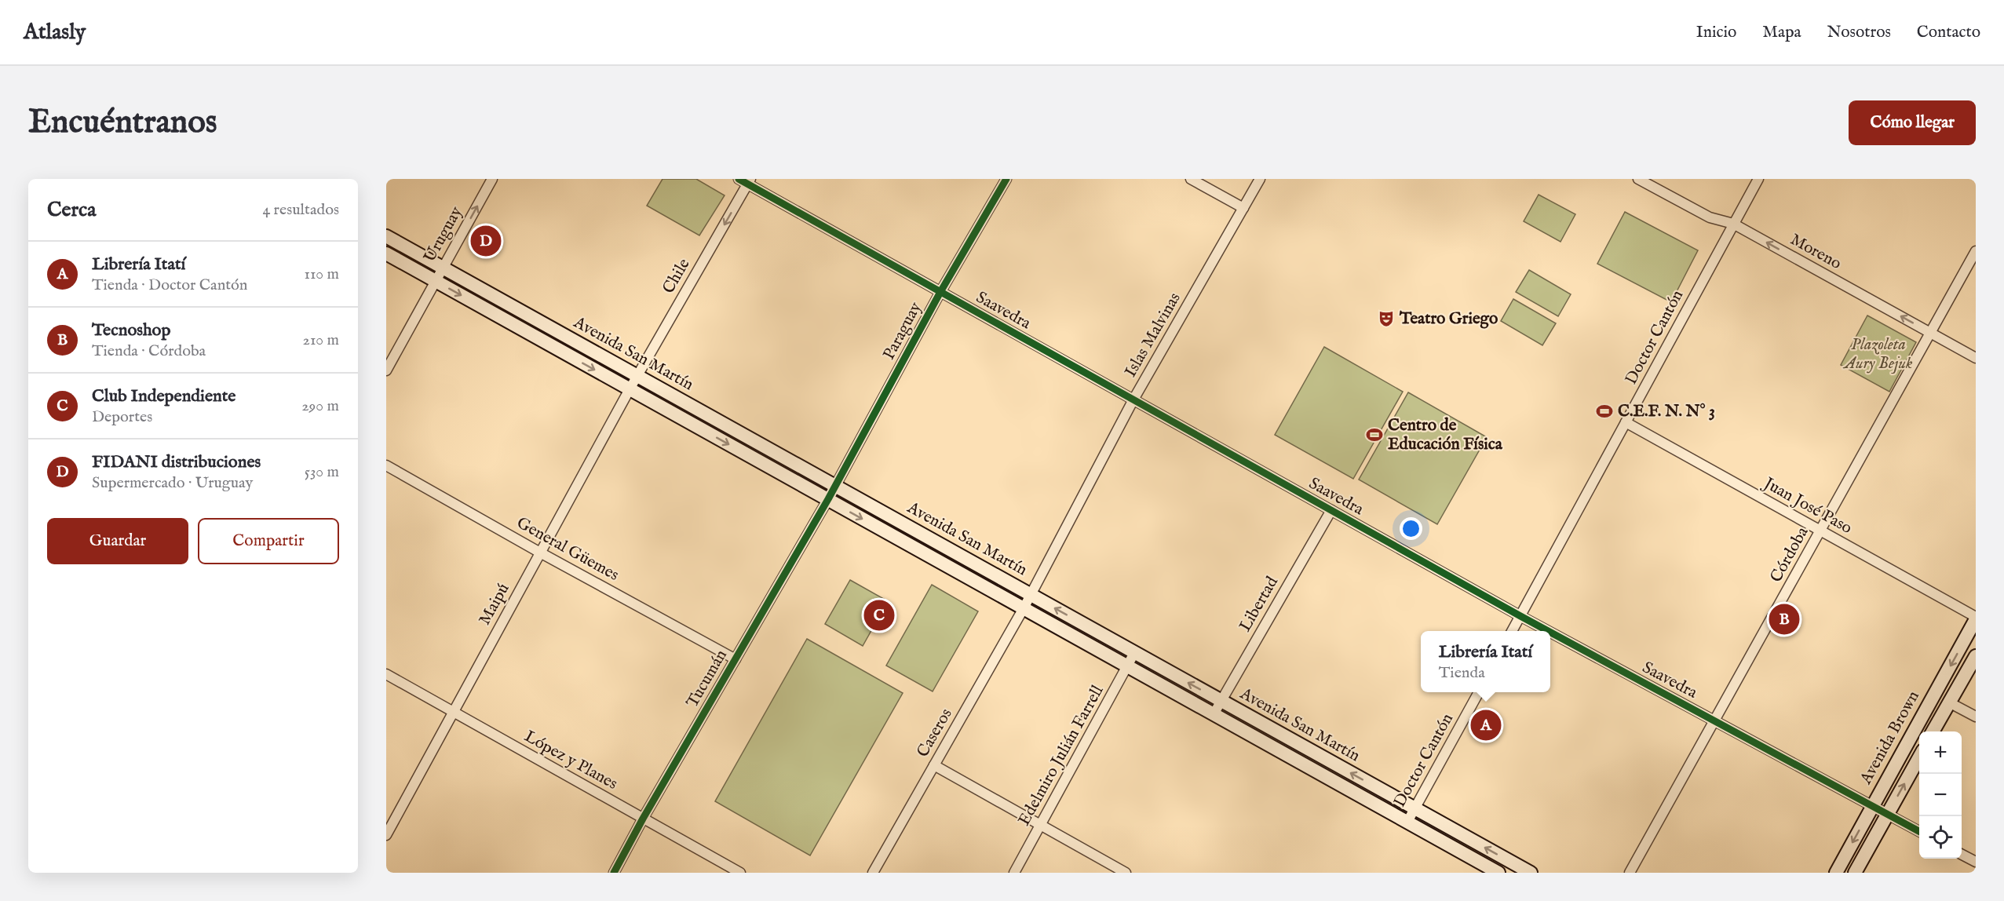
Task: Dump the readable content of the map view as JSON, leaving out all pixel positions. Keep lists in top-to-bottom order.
{
  "streets": {
    "main road": ["Avenida San Martín", "Avenida Brown"],
    "street": [
      "Uruguay",
      "Moreno",
      "Chile",
      "Saavedra",
      "Paraguay",
      "Islas Malvinas",
      "Doctor Cantón",
      "Juan José Paso",
      "General Güemes",
      "Córdoba",
      "Maipú",
      "Libertad",
      "Tucumán",
      "Caseros",
      "Edelmiro Julián Farrell",
      "López y Planes"
    ]
  },
  "crossings": [
    ["Uruguay", "Avenida San Martín"],
    ["Moreno", "Doctor Cantón"],
    ["Moreno", "Córdoba"],
    ["Chile", "Saavedra"],
    ["Chile", "Avenida San Martín"],
    ["Chile", "Maipú"],
    ["Saavedra", "Paraguay"],
    ["Saavedra", "Islas Malvinas"],
    ["Saavedra", "Doctor Cantón"],
    ["Saavedra", "Córdoba"],
    ["Saavedra", "Libertad"],
    ["Saavedra", "Avenida Brown"],
    ["Paraguay", "Avenida San Martín"],
    ["Paraguay", "Tucumán"],
    ["Islas Malvinas", "Avenida San Martín"],
    ["Islas Malvinas", "Caseros"],
    ["Doctor Cantón", "Avenida San Martín"],
    ["Doctor Cantón", "Juan José Paso"],
    ["Avenida San Martín", "Maipú"],
    ["Avenida San Martín", "Libertad"],
    ["Avenida San Martín", "Tucumán"],
    ["Avenida San Martín", "Caseros"],
    ["Avenida San Martín", "Edelmiro Julián Farrell"],
    ["Juan José Paso", "Córdoba"],
    ["Juan José Paso", "Avenida Brown"],
    ["General Güemes", "Maipú"],
    ["General Güemes", "Tucumán"],
    ["Maipú", "López y Planes"],
    ["Tucumán", "López y Planes"]
  ],
  "one_way": ["Uruguay", "Moreno", "Chile"],
  "parks": ["Plazoleta Aury Bejuk"],
  "places": {
    "theatre": ["Teatro Griego"],
    "sports": ["C.E.F. N. N° 3", "Centro de Educación Física"]
  },
  "page": {
    "header": "Atlasly",
    "nav": [
      "Inicio",
      "Mapa",
      "Nosotros",
      "Contacto"
    ],
    "buttons": [
      "Cómo llegar",
      ["Guardar", "Compartir"]
    ],
    "title": "Encuéntranos",
    "heading": ["Cerca", "4 resultados"],
    "pins": [
      "D",
      "C",
      "B",
      "A"
    ],
    "list": [
      {
        "mark": "A",
        "name": "Librería Itatí",
        "note": "Tienda · Doctor Cantón",
        "value": "110 m"
      },
      {
        "mark": "B",
        "name": "Tecnoshop",
        "note": "Tienda · Córdoba",
        "value": "210 m"
      },
      {
        "mark": "C",
        "name": "Club Independiente",
        "note": "Deportes",
        "value": "290 m"
      },
      {
        "mark": "D",
        "name": "FIDANI distribuciones",
        "note": "Supermercado · Uruguay",
        "value": "530 m"
      }
    ],
    "popup": ["Librería Itatí", "Tienda"],
    "map_buttons": ["+", "−"]
  }
}
